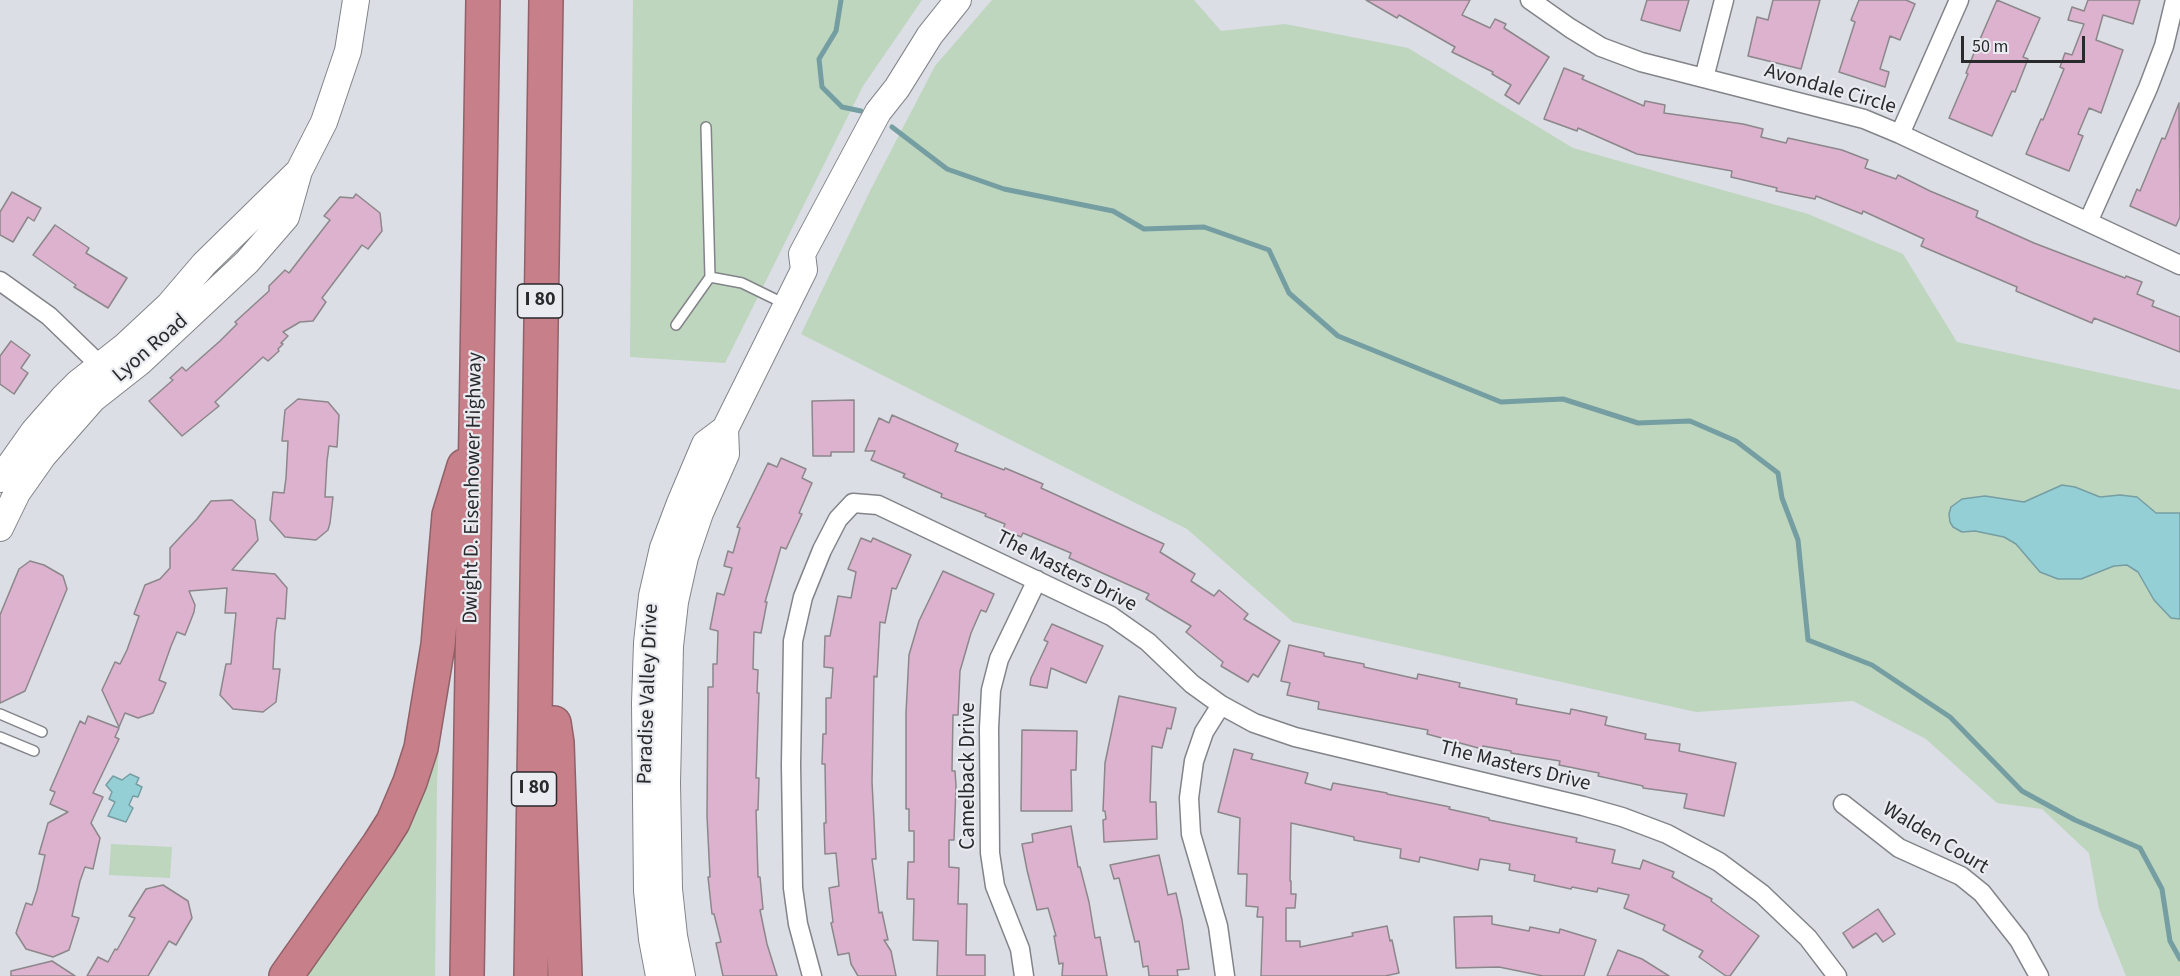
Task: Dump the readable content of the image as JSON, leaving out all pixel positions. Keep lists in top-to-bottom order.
{
  "streets": {
    "highway": ["I 80", "Dwight D. Eisenhower Highway"],
    "street": [
      "Avondale Circle",
      "Lyon Road",
      "The Masters Drive",
      "Paradise Valley Drive",
      "Camelback Drive",
      "Walden Court"
    ]
  },
  "crossings": [
    ["The Masters Drive", "Camelback Drive"]
  ],
  "scale_bar": "50 m"
}
